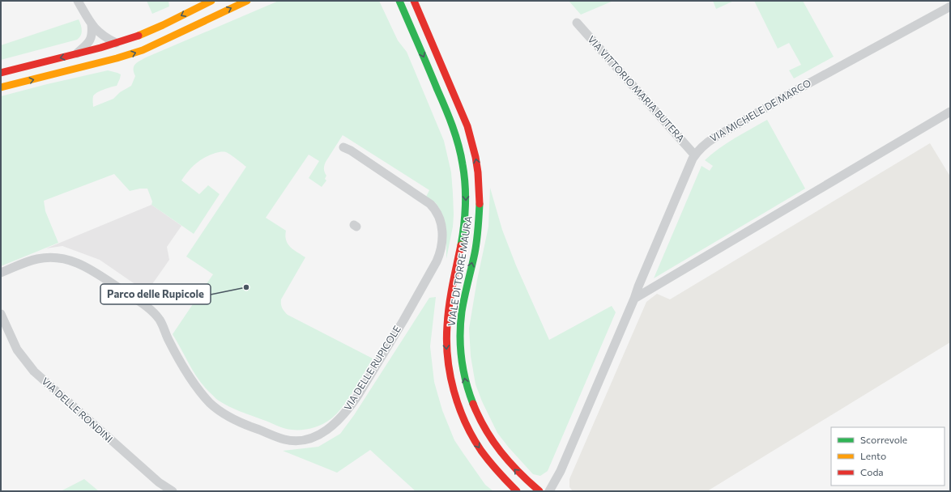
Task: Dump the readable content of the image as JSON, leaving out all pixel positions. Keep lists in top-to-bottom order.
{
  "streets": {
    "street": [
      "VIA VITTORIO MARIA BUTERA",
      "VIA MICHELE DE MARCO",
      "VIALE DI TORRE MAURA",
      "VIA DELLE RUPICOLE",
      "VIA DELLE RONDINI"
    ]
  },
  "crossings": [
    ["VIA VITTORIO MARIA BUTERA", "VIA MICHELE DE MARCO"]
  ],
  "places": ["Parco delle Rupicole"],
  "legend": ["Scorrevole", "Lento", "Coda"]
}
